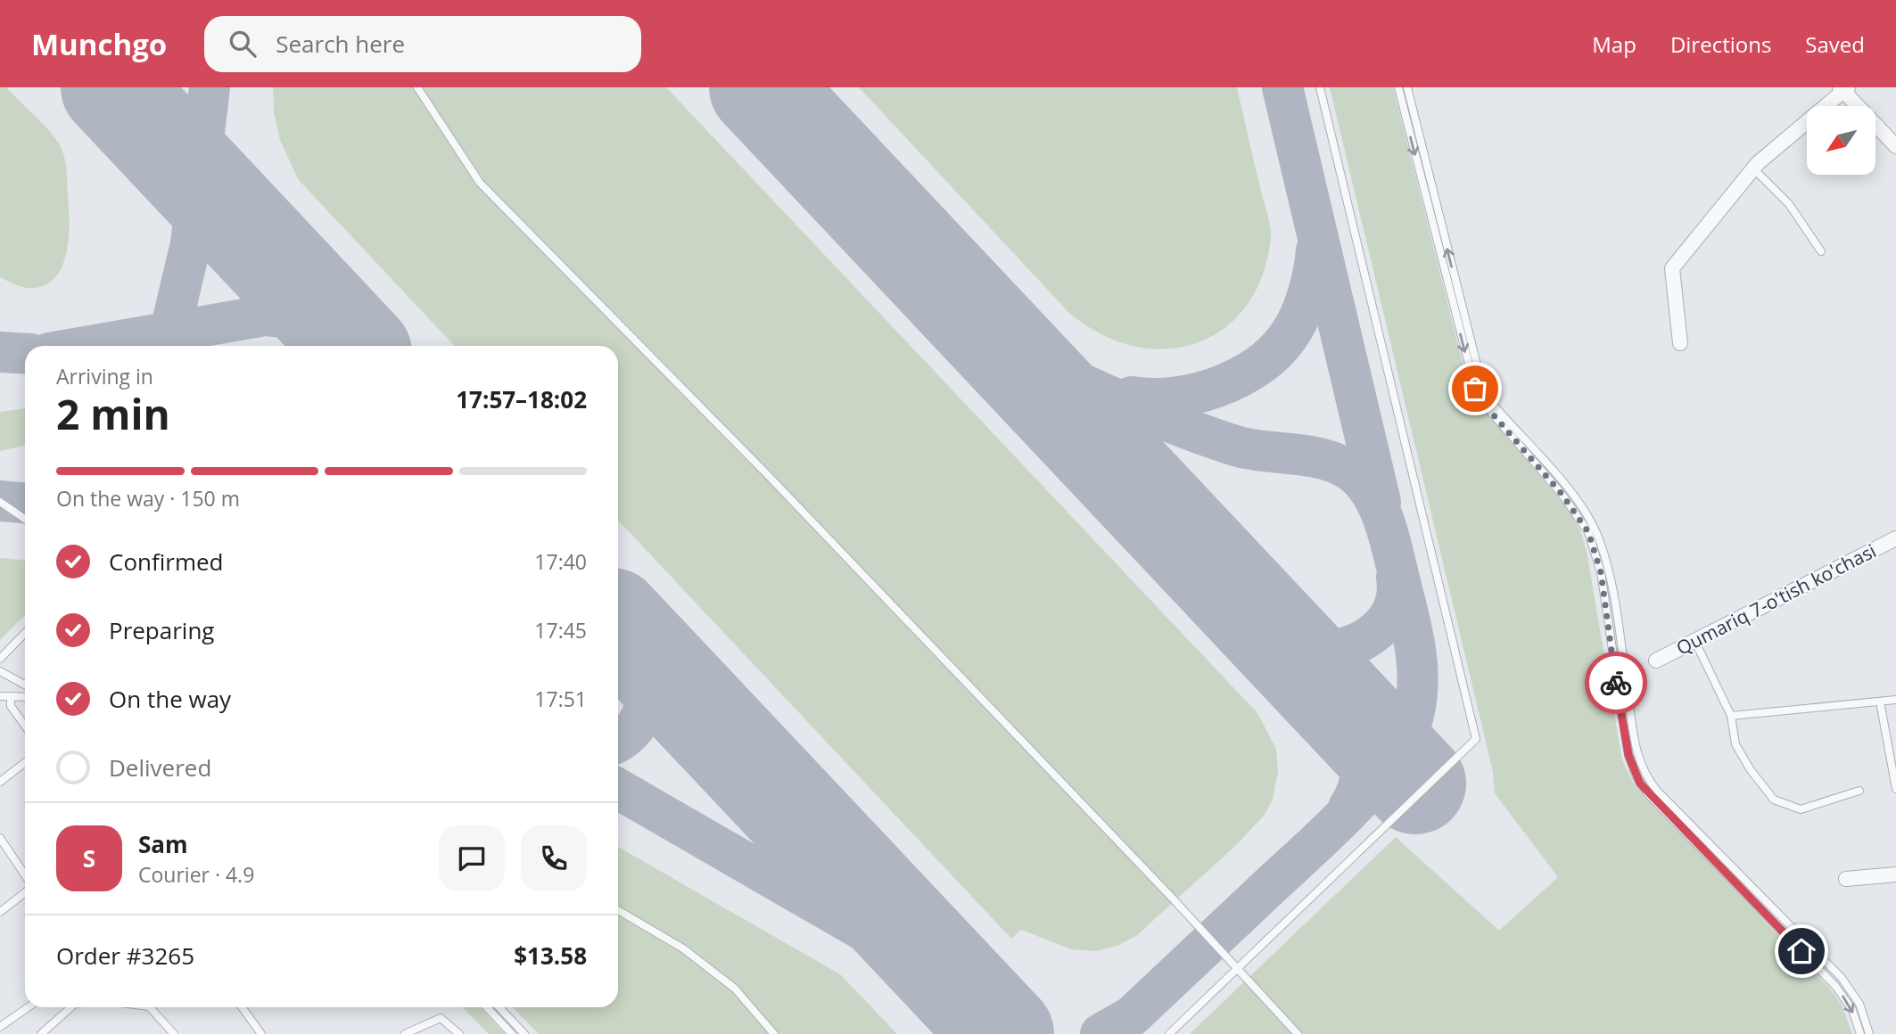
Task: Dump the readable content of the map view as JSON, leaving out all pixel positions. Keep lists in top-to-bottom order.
{
  "streets": {
    "street": ["Qumariq 7-o'tish ko'chasi"]
  },
  "north": "bottom left",
  "page": {
    "header": "Munchgo",
    "search": "Search here",
    "nav": ["Map", "Directions", "Saved"],
    "heading": ["2 min", "Arriving in", "17:57–18:02"],
    "panel": [
      "Sam",
      "Courier · 4.9",
      "Order #3265",
      "$13.58"
    ],
    "bar": "On the way · 150 m",
    "list": [
      ["Confirmed", "17:40"],
      ["Preparing", "17:45"],
      ["On the way", "17:51"],
      "Delivered"
    ],
    "round": "S"
  }
}
